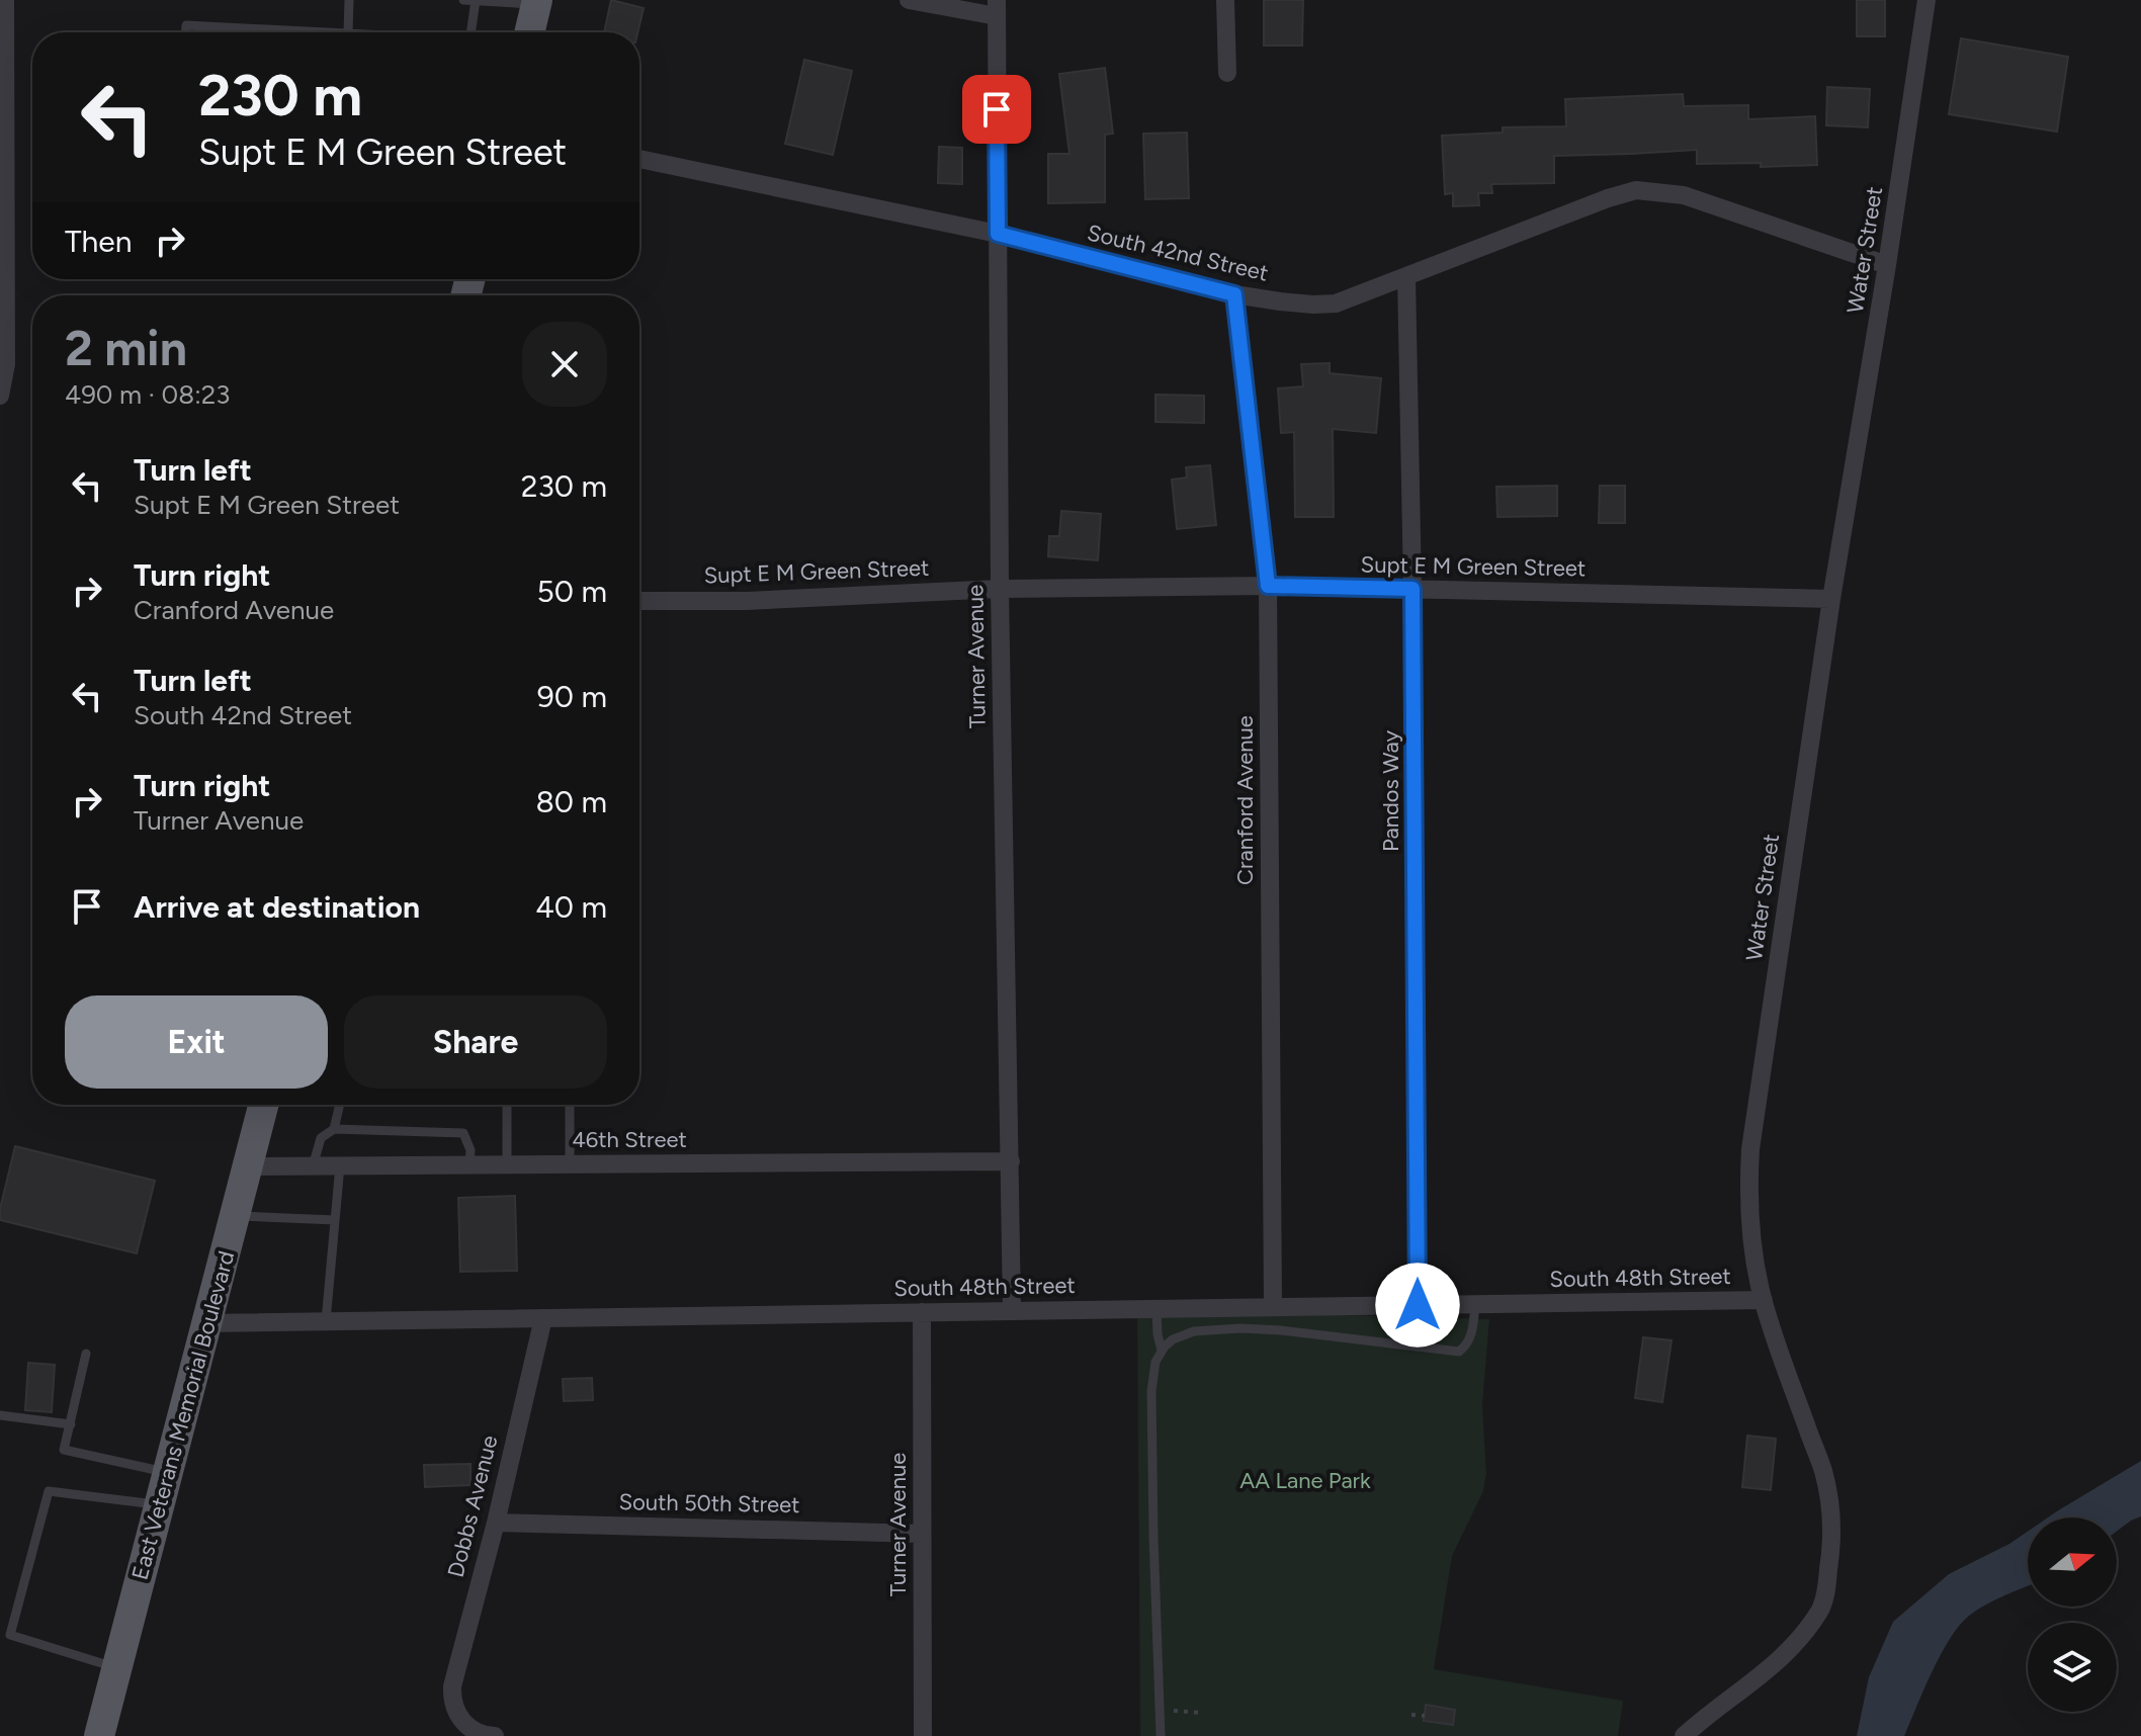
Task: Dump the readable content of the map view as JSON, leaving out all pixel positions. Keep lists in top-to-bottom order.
{
  "streets": {
    "main road": ["East Veterans Memorial Boulevard"],
    "street": [
      "Water Street",
      "South 42nd Street",
      "Supt E M Green Street",
      "Turner Avenue",
      "Pandos Way",
      "Cranford Avenue",
      "46th Street",
      "South 48th Street",
      "South 50th Street",
      "Dobbs Avenue"
    ]
  },
  "crossings": [
    ["Water Street", "South 42nd Street"],
    ["Water Street", "Supt E M Green Street"],
    ["Water Street", "South 48th Street"],
    ["South 42nd Street", "Turner Avenue"],
    ["South 42nd Street", "Pandos Way"],
    ["South 42nd Street", "Cranford Avenue"],
    ["Supt E M Green Street", "Turner Avenue"],
    ["Supt E M Green Street", "Pandos Way"],
    ["Supt E M Green Street", "Cranford Avenue"],
    ["Turner Avenue", "46th Street"],
    ["Turner Avenue", "South 48th Street"],
    ["Turner Avenue", "South 50th Street"],
    ["Pandos Way", "South 48th Street"],
    ["Cranford Avenue", "South 48th Street"],
    ["46th Street", "East Veterans Memorial Boulevard"],
    ["South 48th Street", "East Veterans Memorial Boulevard"],
    ["South 48th Street", "Dobbs Avenue"],
    ["South 50th Street", "Dobbs Avenue"]
  ],
  "parks": ["AA Lane Park"],
  "north": "right",
  "page": {
    "turn": ["230 m", "Supt E M Green Street"],
    "then": "Then",
    "heading": ["2 min", "490 m · 08:23"],
    "list": [
      {
        "name": "Turn left",
        "note": "Supt E M Green Street",
        "value": "230 m"
      },
      {
        "name": "Turn right",
        "note": "Cranford Avenue",
        "value": "50 m"
      },
      {
        "name": "Turn left",
        "note": "South 42nd Street",
        "value": "90 m"
      },
      {
        "name": "Turn right",
        "note": "Turner Avenue",
        "value": "80 m"
      },
      {
        "name": "Arrive at destination",
        "value": "40 m"
      }
    ],
    "buttons": ["Exit", "Share"]
  }
}
